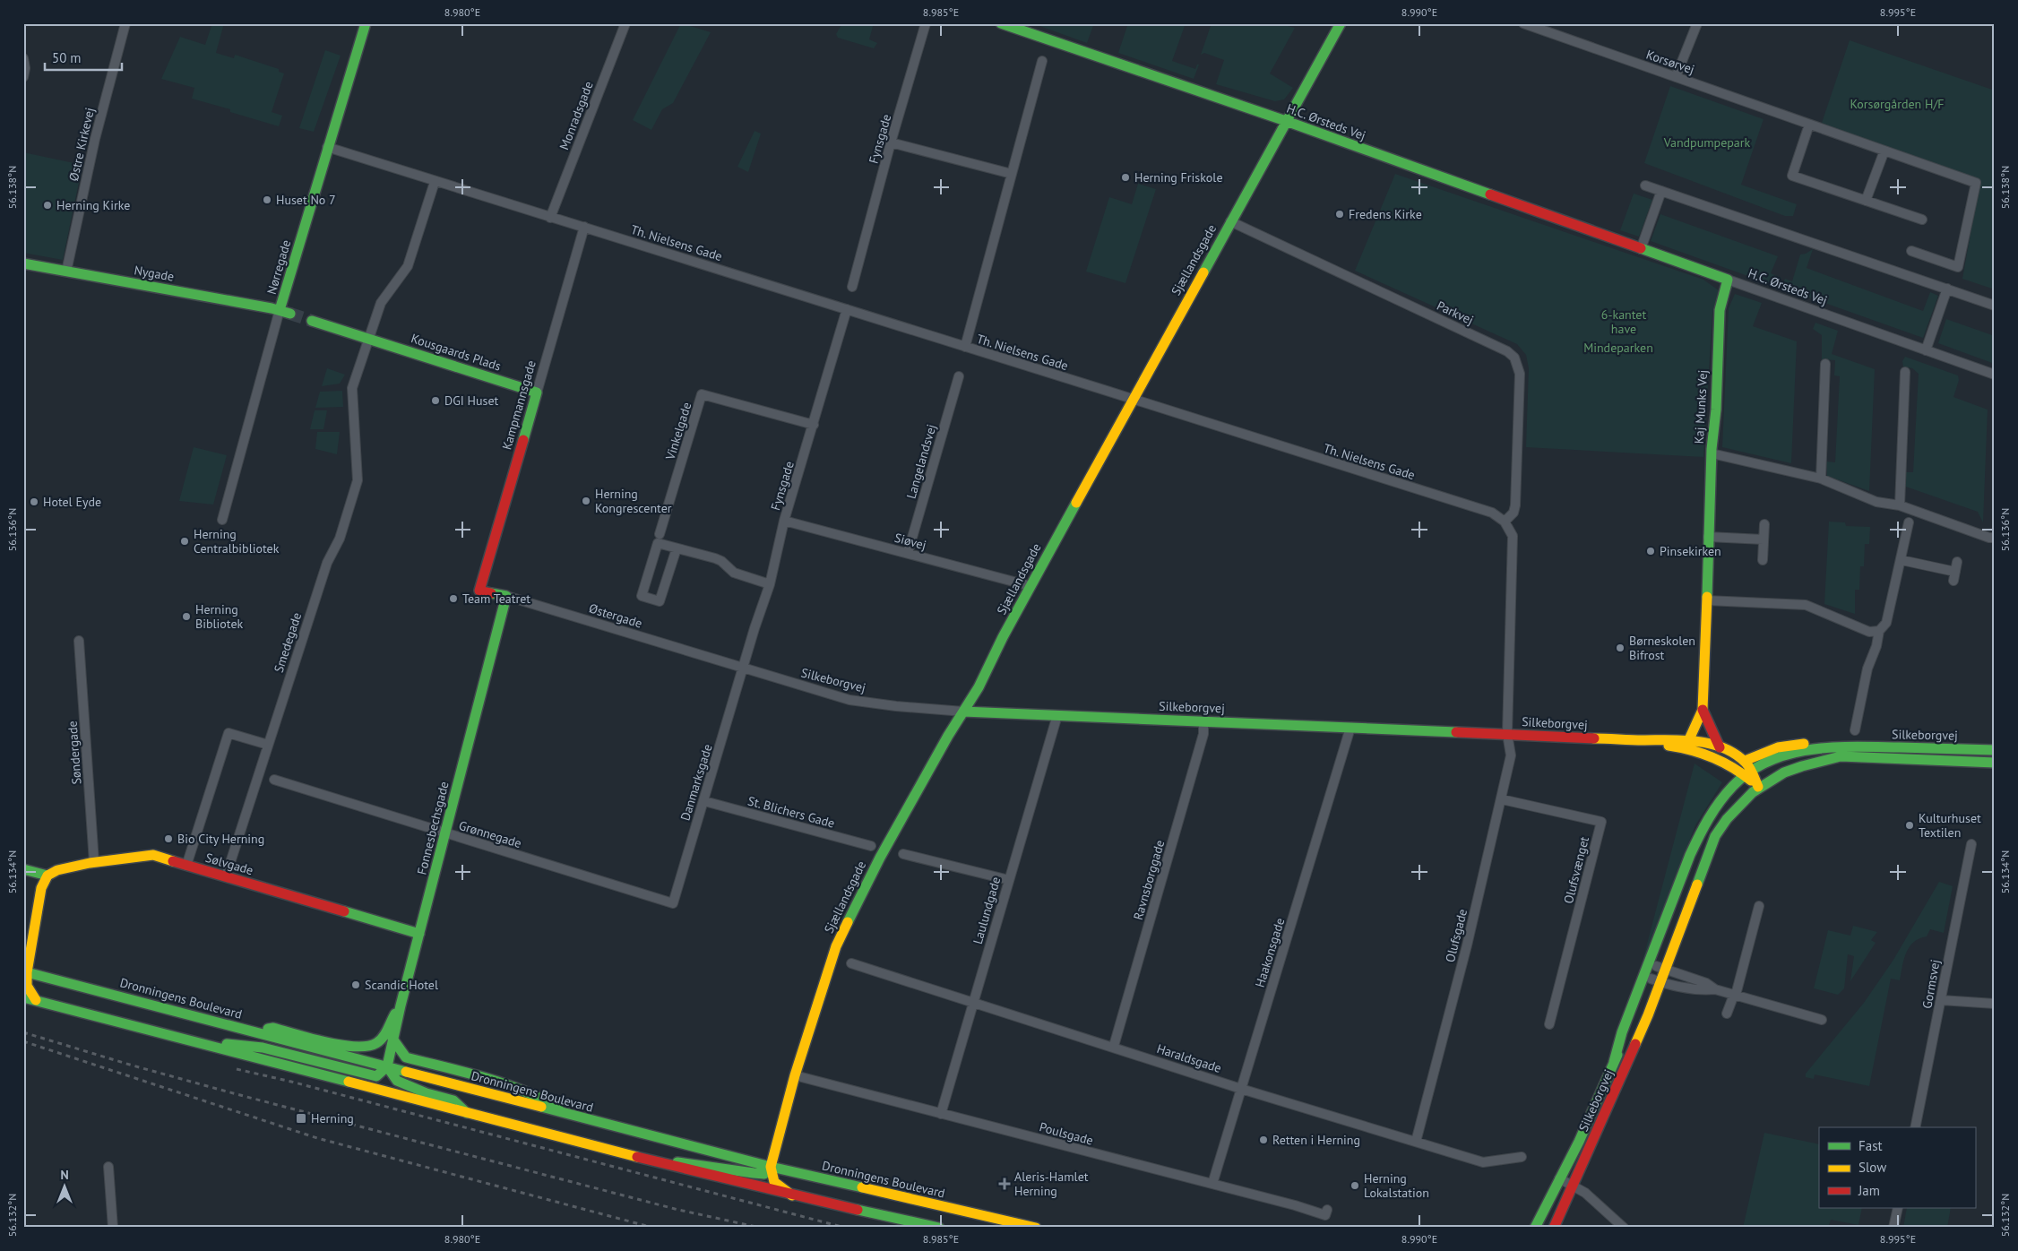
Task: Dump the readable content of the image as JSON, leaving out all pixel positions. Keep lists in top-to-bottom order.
{
  "streets": {
    "main road": [
      "H.C. Ørsteds Vej",
      "Sjællandsgade",
      "Nørregade",
      "Nygade",
      "Kousgaards Plads",
      "Kampmannsgade",
      "Kaj Munks Vej",
      "Østergade",
      "Silkeborgvej",
      "Fonnesbechsgade",
      "Sølvgade",
      "Dronningens Boulevard"
    ],
    "street": [
      "Korsørvej",
      "Monradsgade",
      "Fynsgade",
      "Østre Kirkevej",
      "Th. Nielsens Gade",
      "Parkvej",
      "Vinkelgade",
      "Langelandsvej",
      "Siøvej",
      "Smedegade",
      "Søndergade",
      "Danmarksgade",
      "St. Blichers Gade",
      "Grønnegade",
      "Olufsvænget",
      "Ravnsborggade",
      "Laulundgade",
      "Olufsgade",
      "Haakonsgade",
      "Gormsvej",
      "Haraldsgade",
      "Poulsgade"
    ]
  },
  "crossings": [
    ["Monradsgade", "Th. Nielsens Gade"],
    ["H.C. Ørsteds Vej", "Sjællandsgade"],
    ["H.C. Ørsteds Vej", "Kaj Munks Vej"],
    ["Fynsgade", "Th. Nielsens Gade"],
    ["Fynsgade", "Vinkelgade"],
    ["Fynsgade", "Siøvej"],
    ["Fynsgade", "Østergade"],
    ["Fynsgade", "Silkeborgvej"],
    ["Fynsgade", "Danmarksgade"],
    ["Østre Kirkevej", "Nygade"],
    ["Th. Nielsens Gade", "Sjællandsgade"],
    ["Th. Nielsens Gade", "Nørregade"],
    ["Th. Nielsens Gade", "Parkvej"],
    ["Th. Nielsens Gade", "Kampmannsgade"],
    ["Sjællandsgade", "Parkvej"],
    ["Sjællandsgade", "Siøvej"],
    ["Sjællandsgade", "Silkeborgvej"],
    ["Sjællandsgade", "Dronningens Boulevard"],
    ["Sjællandsgade", "Poulsgade"],
    ["Nørregade", "Nygade"],
    ["Kousgaards Plads", "Kampmannsgade"],
    ["Kousgaards Plads", "Smedegade"],
    ["Kampmannsgade", "Østergade"],
    ["Kaj Munks Vej", "Silkeborgvej"],
    ["Langelandsvej", "Siøvej"],
    ["Østergade", "Silkeborgvej"],
    ["Østergade", "Danmarksgade"],
    ["Østergade", "Fonnesbechsgade"],
    ["Smedegade", "Sølvgade"],
    ["Silkeborgvej", "Danmarksgade"],
    ["Silkeborgvej", "Ravnsborggade"],
    ["Silkeborgvej", "Laulundgade"],
    ["Silkeborgvej", "Olufsgade"],
    ["Silkeborgvej", "Haakonsgade"],
    ["Søndergade", "Sølvgade"],
    ["Danmarksgade", "St. Blichers Gade"],
    ["Danmarksgade", "Grønnegade"],
    ["Fonnesbechsgade", "Grønnegade"],
    ["Fonnesbechsgade", "Sølvgade"],
    ["Fonnesbechsgade", "Dronningens Boulevard"],
    ["Olufsvænget", "Olufsgade"],
    ["Ravnsborggade", "Haraldsgade"],
    ["Laulundgade", "Haraldsgade"],
    ["Laulundgade", "Poulsgade"],
    ["Olufsgade", "Haraldsgade"],
    ["Haakonsgade", "Haraldsgade"],
    ["Haakonsgade", "Poulsgade"]
  ],
  "parks": [
    "Korsørgården H/F",
    "Vandpumpepark",
    "6-kantet have",
    "Mindeparken"
  ],
  "places": {
    "other": [
      "Herning Friskole",
      "Huset No 7",
      "Herning Kirke",
      "Fredens Kirke",
      "DGI Huset",
      "Herning Kongrescenter",
      "Hotel Eyde",
      "Herning Centralbibliotek",
      "Pinsekirken",
      "Team Teatret",
      "Herning Bibliotek",
      "Børneskolen Bifrost",
      "Kulturhuset Textilen",
      "Bio City Herning",
      "Scandic Hotel",
      "Retten i Herning",
      "Herning Lokalstation"
    ],
    "transit": ["Herning"],
    "health": ["Aleris-Hamlet Herning"]
  },
  "legend": ["Fast", "Slow", "Jam"],
  "scale_bar": "50 m",
  "north": "top",
  "coordinates": [
    "8.980°E",
    "8.985°E",
    "8.990°E",
    "8.995°E",
    "56.138°N",
    "56.136°N",
    "56.134°N",
    "56.132°N"
  ]
}
